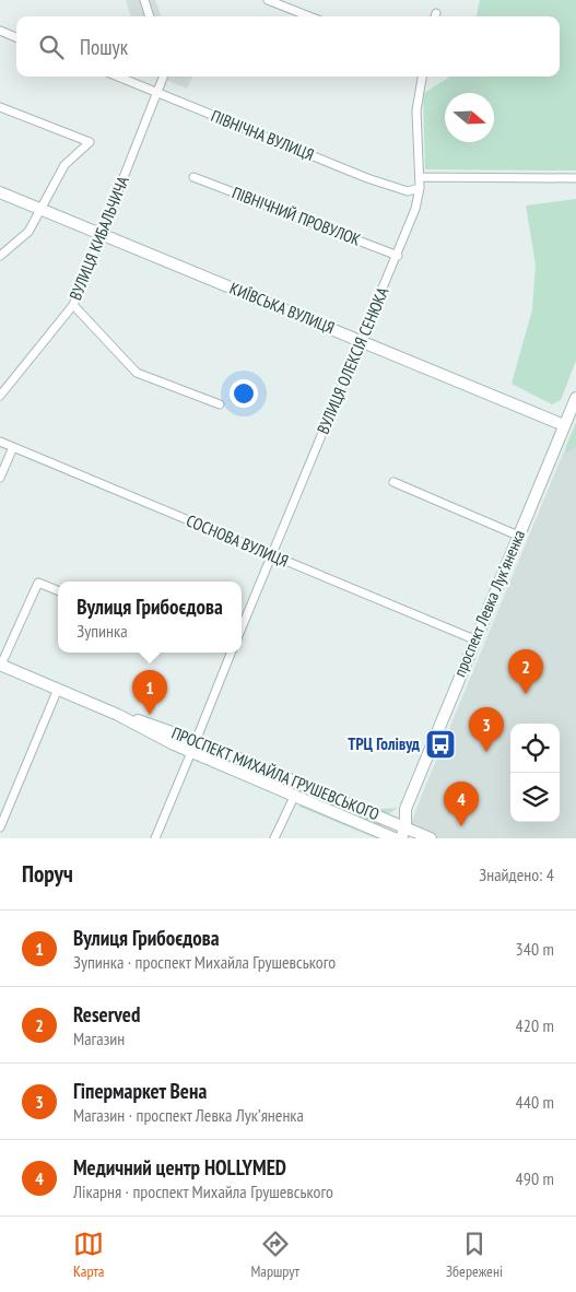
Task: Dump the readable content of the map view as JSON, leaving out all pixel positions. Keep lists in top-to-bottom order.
{
  "streets": {
    "main road": ["КИЇВСЬКА ВУЛИЦЯ", "проспект Левка Лукʼяненка", "ПРОСПЕКТ МИХАЙЛА ГРУШЕВСЬКОГО"],
    "street": [
      "ПІВНІЧНА ВУЛИЦЯ",
      "ПІВНІЧНИЙ ПРОВУЛОК",
      "ВУЛИЦЯ КИБАЛЬЧИЧА",
      "ВУЛИЦЯ ОЛЕКСІЯ СЕНЮКА",
      "СОСНОВА ВУЛИЦЯ"
    ]
  },
  "crossings": [
    ["ПІВНІЧНА ВУЛИЦЯ", "ВУЛИЦЯ КИБАЛЬЧИЧА"],
    ["ПІВНІЧНА ВУЛИЦЯ", "ВУЛИЦЯ ОЛЕКСІЯ СЕНЮКА"],
    ["ПІВНІЧНИЙ ПРОВУЛОК", "ВУЛИЦЯ ОЛЕКСІЯ СЕНЮКА"],
    ["ВУЛИЦЯ КИБАЛЬЧИЧА", "КИЇВСЬКА ВУЛИЦЯ"],
    ["КИЇВСЬКА ВУЛИЦЯ", "ВУЛИЦЯ ОЛЕКСІЯ СЕНЮКА"],
    ["КИЇВСЬКА ВУЛИЦЯ", "проспект Левка Лукʼяненка"],
    ["ВУЛИЦЯ ОЛЕКСІЯ СЕНЮКА", "СОСНОВА ВУЛИЦЯ"],
    ["СОСНОВА ВУЛИЦЯ", "проспект Левка Лукʼяненка"],
    ["проспект Левка Лукʼяненка", "ПРОСПЕКТ МИХАЙЛА ГРУШЕВСЬКОГО"]
  ],
  "places": {
    "bus stop": ["ТРЦ Голівуд"]
  },
  "north": "right",
  "page": {
    "search": "Пошук",
    "popup": ["Вулиця Грибоєдова", "Зупинка"],
    "pins": [
      "2",
      "1",
      "3",
      "4"
    ],
    "heading": ["Поруч", "Знайдено: 4"],
    "list": [
      {
        "mark": "1",
        "name": "Вулиця Грибоєдова",
        "note": "Зупинка · проспект Михайла Грушевського",
        "value": "340 m"
      },
      {
        "mark": "2",
        "name": "Reserved",
        "note": "Магазин",
        "value": "420 m"
      },
      {
        "mark": "3",
        "name": "Гіпермаркет Вена",
        "note": "Магазин · проспект Левка Лукʼяненка",
        "value": "440 m"
      },
      {
        "mark": "4",
        "name": "Медичний центр HOLLYMED",
        "note": "Лікарня · проспект Михайла Грушевського",
        "value": "490 m"
      }
    ],
    "nav": ["Карта", "Маршрут", "Збережені"]
  }
}
